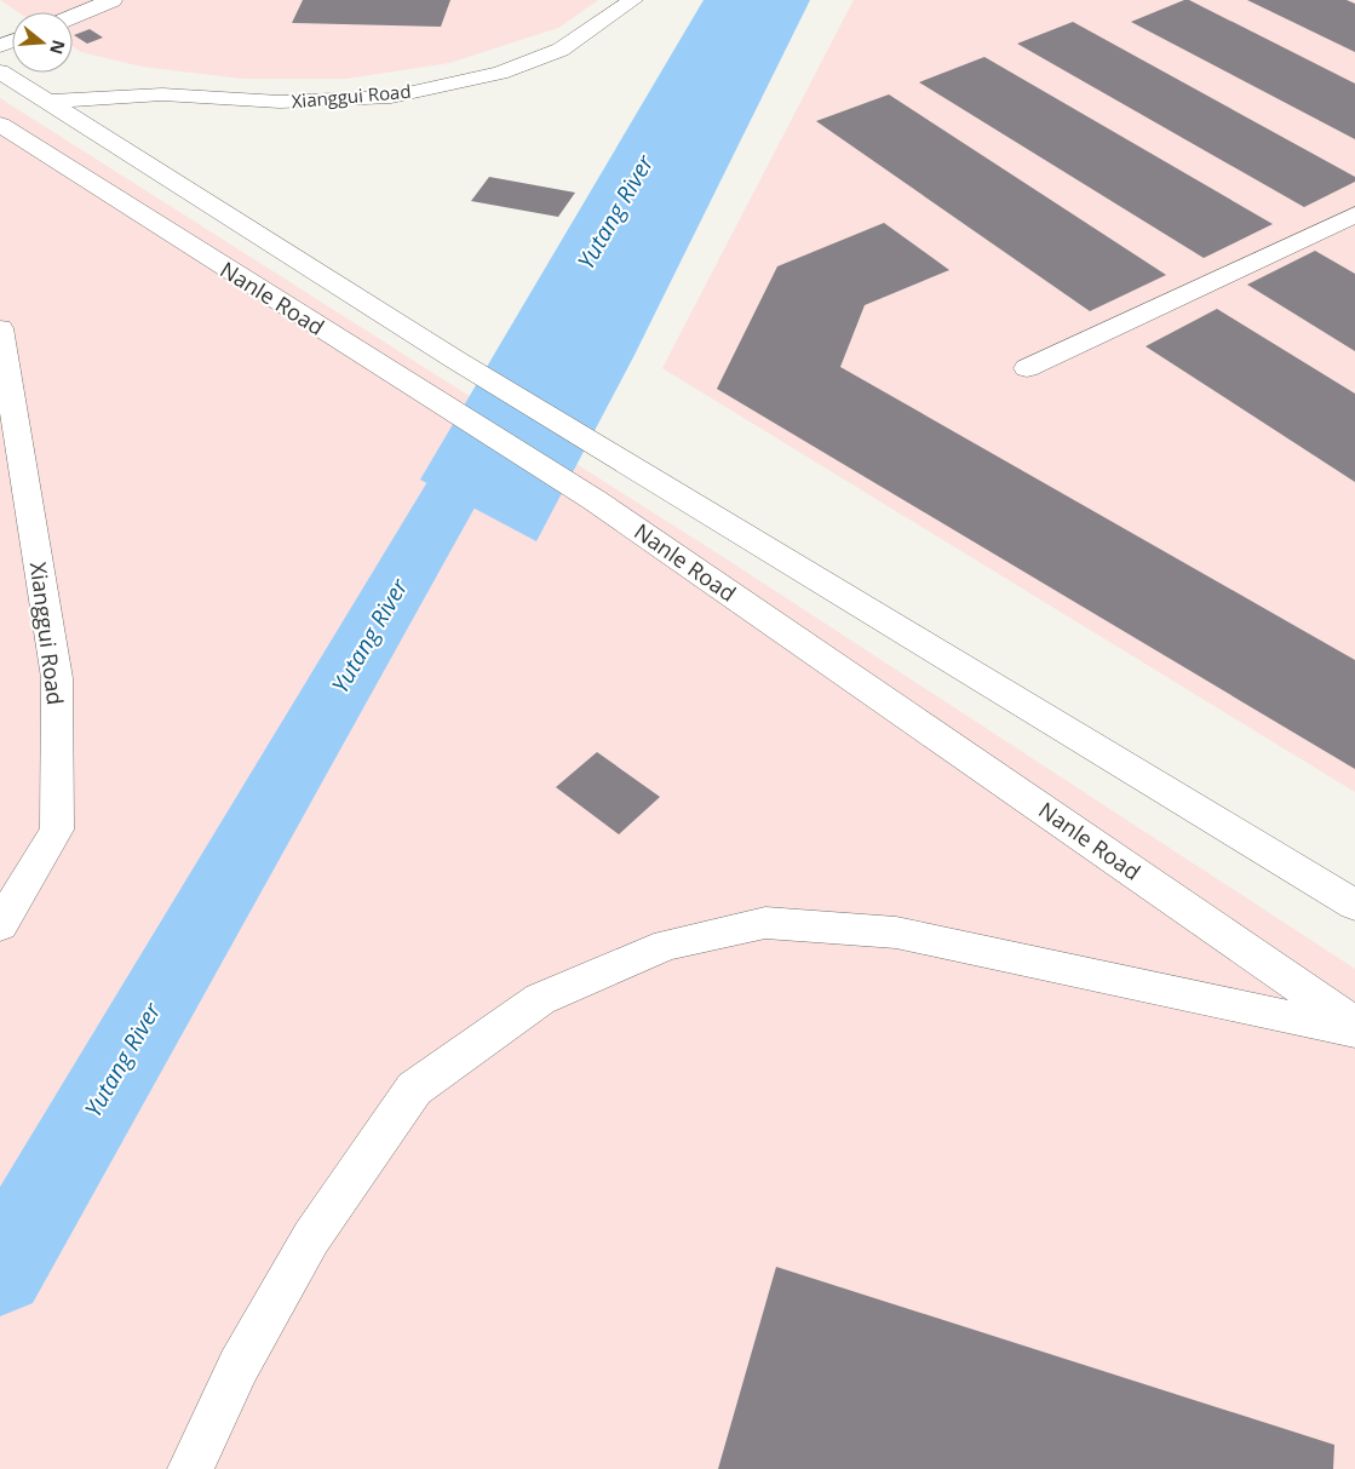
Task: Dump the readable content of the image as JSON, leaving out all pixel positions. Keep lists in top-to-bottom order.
{
  "streets": {
    "street": ["Xianggui Road", "Nanle Road"]
  },
  "water": ["Yutang River"],
  "north": "right"
}
